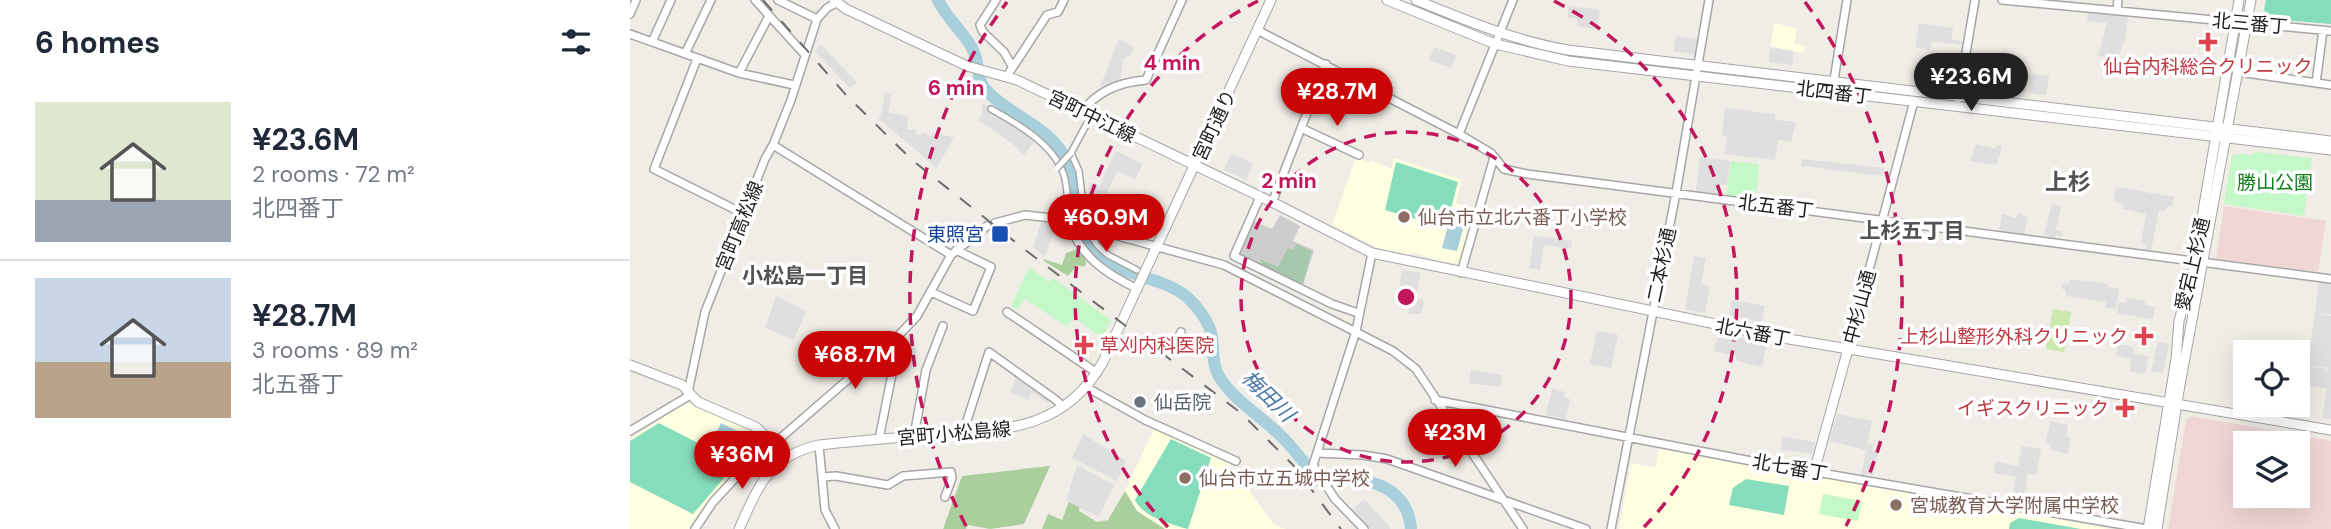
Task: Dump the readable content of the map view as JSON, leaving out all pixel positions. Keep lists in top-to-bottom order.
{
  "streets": {
    "street": [
      "北三番丁",
      "北四番丁",
      "宮町中江線",
      "宮町通り",
      "北五番丁",
      "宮町高松線",
      "愛宕上杉通",
      "二本杉通",
      "中杉山通",
      "北六番丁",
      "宮町小松島線",
      "北七番丁"
    ]
  },
  "crossings": [
    ["北三番丁", "愛宕上杉通"],
    ["北四番丁", "愛宕上杉通"],
    ["北四番丁", "二本杉通"],
    ["北四番丁", "中杉山通"],
    ["宮町中江線", "宮町通り"],
    ["宮町中江線", "北六番丁"],
    ["宮町通り", "北五番丁"],
    ["宮町通り", "北六番丁"],
    ["宮町通り", "宮町小松島線"],
    ["北五番丁", "愛宕上杉通"],
    ["北五番丁", "二本杉通"],
    ["北五番丁", "中杉山通"],
    ["愛宕上杉通", "北六番丁"],
    ["愛宕上杉通", "北七番丁"],
    ["二本杉通", "北六番丁"],
    ["二本杉通", "北七番丁"],
    ["中杉山通", "北六番丁"],
    ["中杉山通", "北七番丁"]
  ],
  "districts": ["上杉", "上杉五丁目", "小松島一丁目"],
  "water": ["梅田川"],
  "parks": ["勝山公園"],
  "places": {
    "health": [
      "仙台内科総合クリニック",
      "上杉山整形外科クリニック",
      "草刈内科医院",
      "イギスクリニック"
    ],
    "other": [
      "仙台市立北六番丁小学校",
      "仙岳院",
      "仙台市立五城中学校",
      "宮城教育大学附属中学校"
    ],
    "transit": ["東照宮"]
  },
  "page": {
    "heading": "6 homes",
    "price": [
      "¥23.6M",
      "¥28.7M",
      "¥60.9M",
      "¥68.7M",
      "¥23M",
      "¥36M"
    ],
    "list": [
      {
        "name": "¥23.6M",
        "note": "2 rooms · 72 m² · 北四番丁"
      },
      {
        "name": "¥28.7M",
        "note": "3 rooms · 89 m² · 北五番丁"
      }
    ]
  },
  "rings": ["4 min", "6 min", "2 min"]
}
